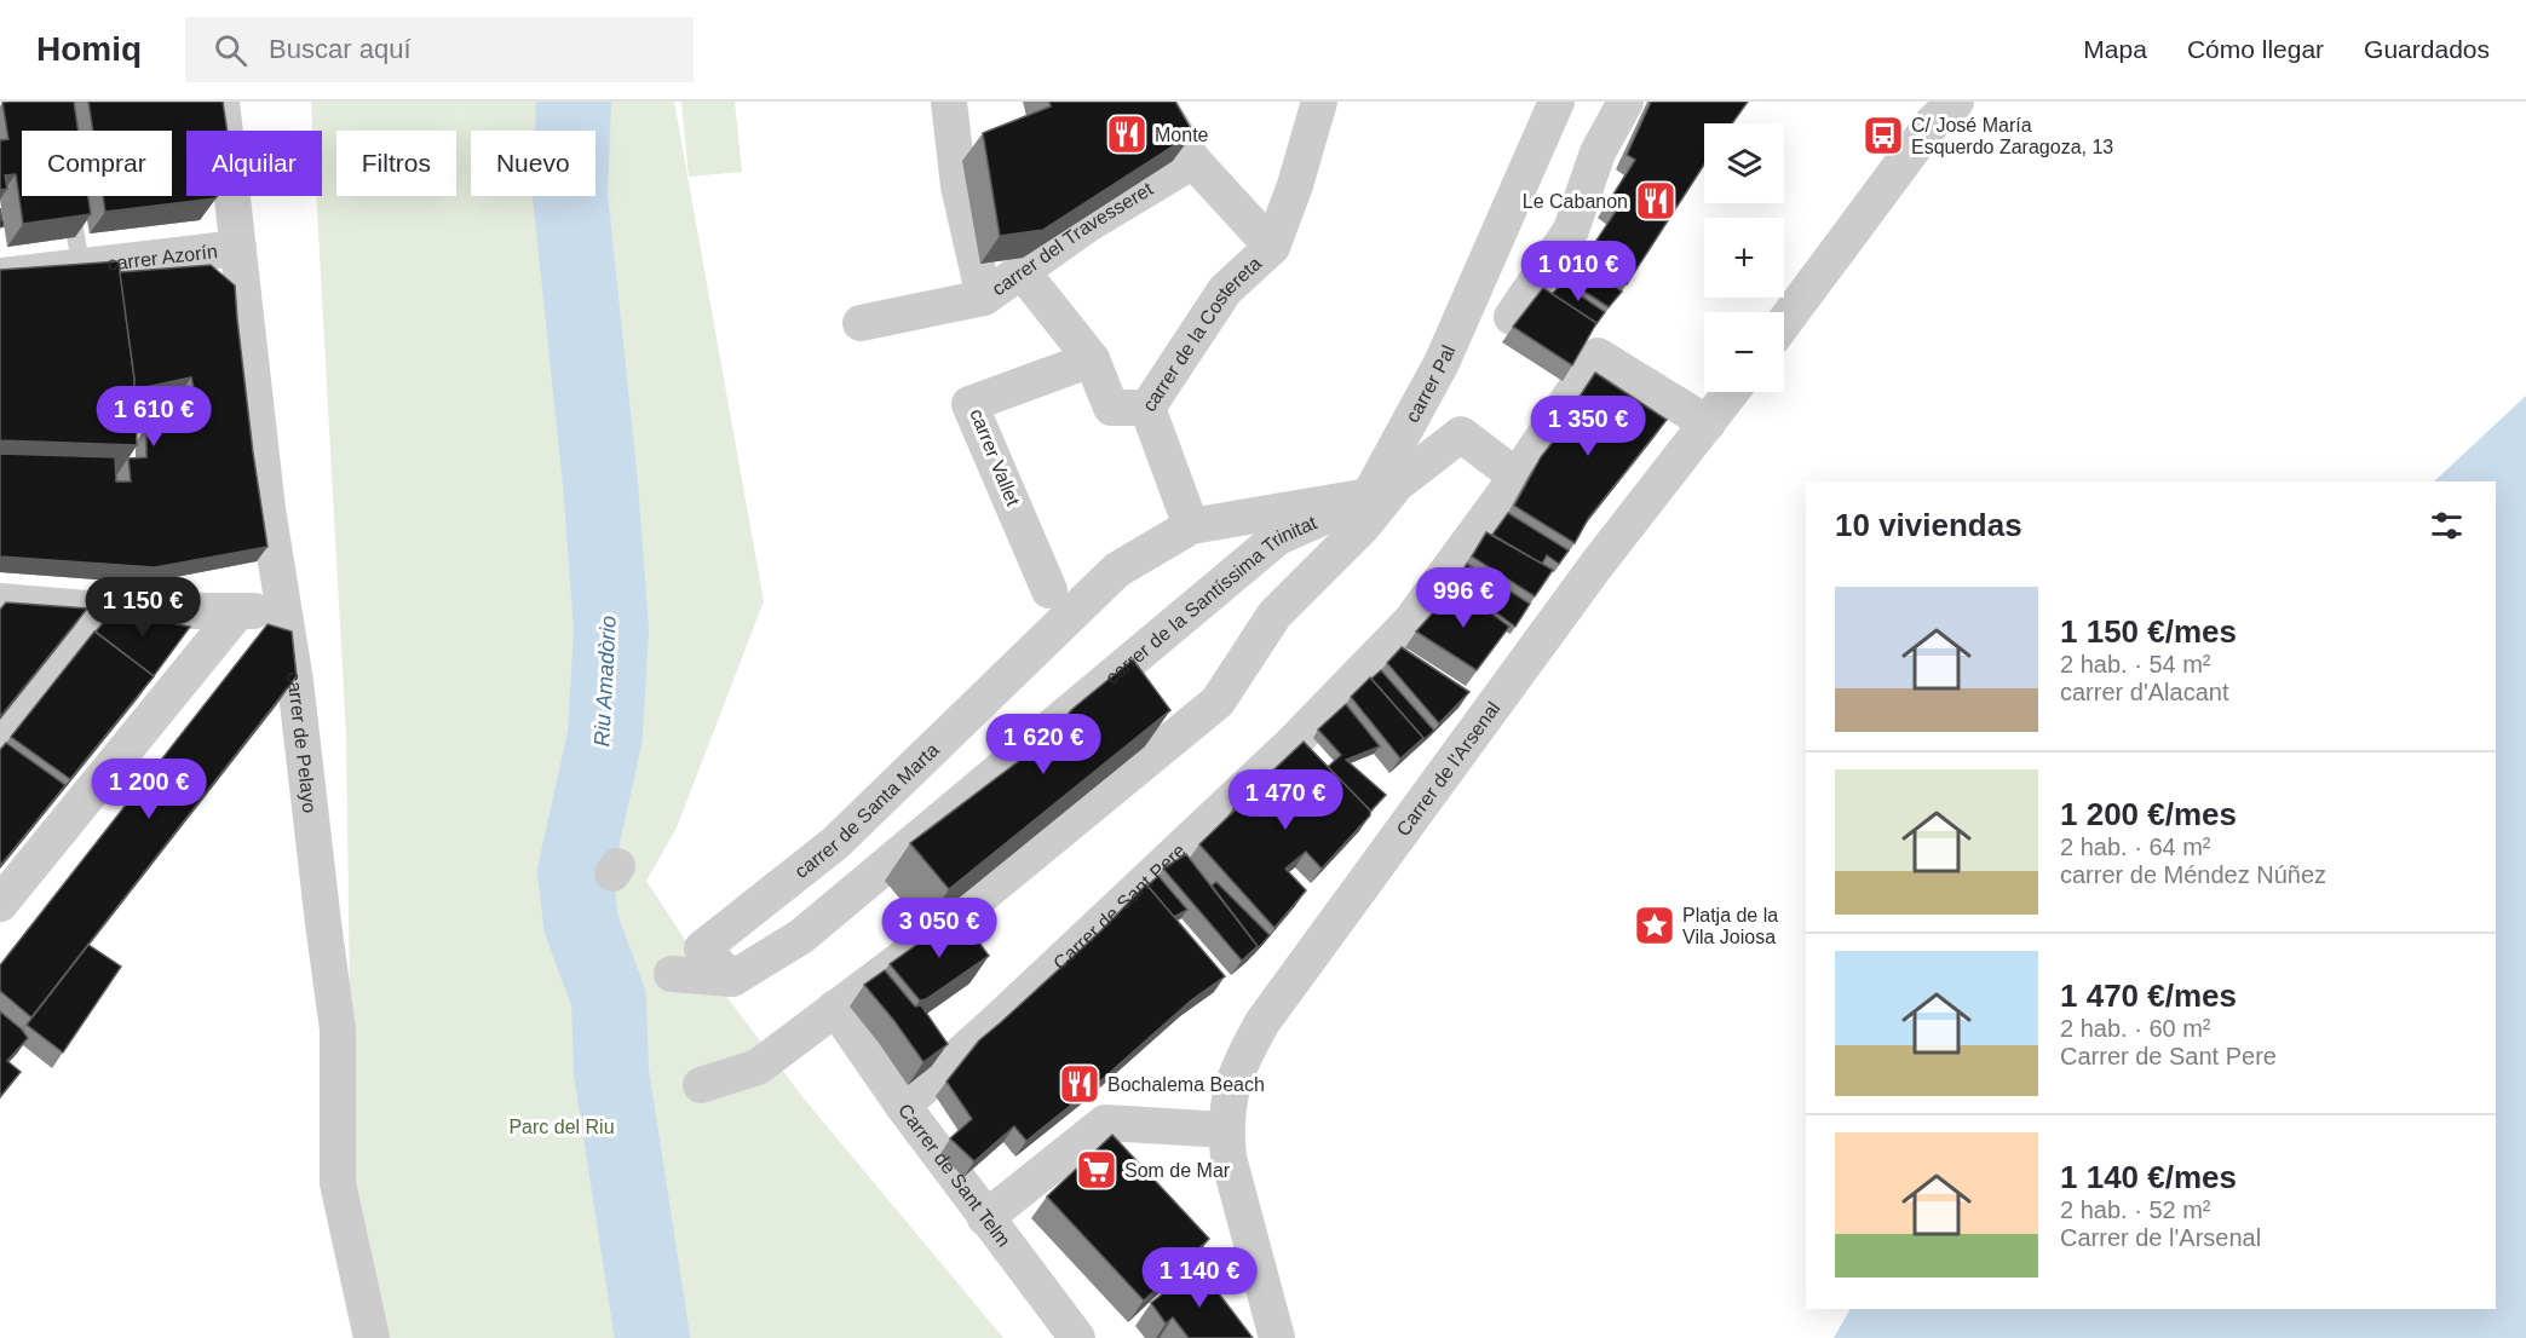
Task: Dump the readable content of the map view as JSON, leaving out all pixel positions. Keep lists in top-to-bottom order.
{
  "streets": {
    "street": [
      "carrer del Travesseret",
      "carrer Azorín",
      "carrer de la Costereta",
      "carrer Pal",
      "carrer Vallet",
      "carrer de la Santíssima Trinitat",
      "carrer de Pelayo",
      "Carrer de l'Arsenal",
      "carrer de Santa Marta",
      "Carrer de Sant Pere",
      "Carrer de Sant Telm"
    ]
  },
  "crossings": [
    ["carrer Azorín", "carrer de Pelayo"],
    ["carrer de la Costereta", "carrer de Santa Marta"],
    ["carrer Pal", "carrer de la Santíssima Trinitat"],
    ["carrer de la Santíssima Trinitat", "carrer de Santa Marta"],
    ["carrer de la Santíssima Trinitat", "Carrer de Sant Pere"],
    ["Carrer de l'Arsenal", "Carrer de Sant Pere"],
    ["Carrer de Sant Pere", "Carrer de Sant Telm"]
  ],
  "water": ["Riu Amadòrio"],
  "parks": ["Parc del Riu"],
  "places": {
    "restaurant": ["Monte", "Le Cabanon", "Bochalema Beach"],
    "bus stop": ["C/ José María Esquerdo Zaragoza, 13"],
    "place": ["Platja de la Vila Joiosa"],
    "supermarket": ["Som de Mar"]
  },
  "page": {
    "header": "Homiq",
    "search": "Buscar aquí",
    "nav": ["Mapa", "Cómo llegar", "Guardados"],
    "map_buttons": ["+", "−"],
    "chip": [
      "Comprar",
      "Alquilar",
      "Filtros",
      "Nuevo"
    ],
    "price": [
      "1 010 €",
      "1 610 €",
      "1 350 €",
      "996 €",
      "1 150 €",
      "1 620 €",
      "1 200 €",
      "1 470 €",
      "3 050 €",
      "1 140 €"
    ],
    "heading": "10 viviendas",
    "list": [
      {
        "name": "1 150 €/mes",
        "note": "2 hab. · 54 m² · carrer d'Alacant"
      },
      {
        "name": "1 200 €/mes",
        "note": "2 hab. · 64 m² · carrer de Méndez Núñez"
      },
      {
        "name": "1 470 €/mes",
        "note": "2 hab. · 60 m² · Carrer de Sant Pere"
      },
      {
        "name": "1 140 €/mes",
        "note": "2 hab. · 52 m² · Carrer de l'Arsenal"
      }
    ]
  }
}
